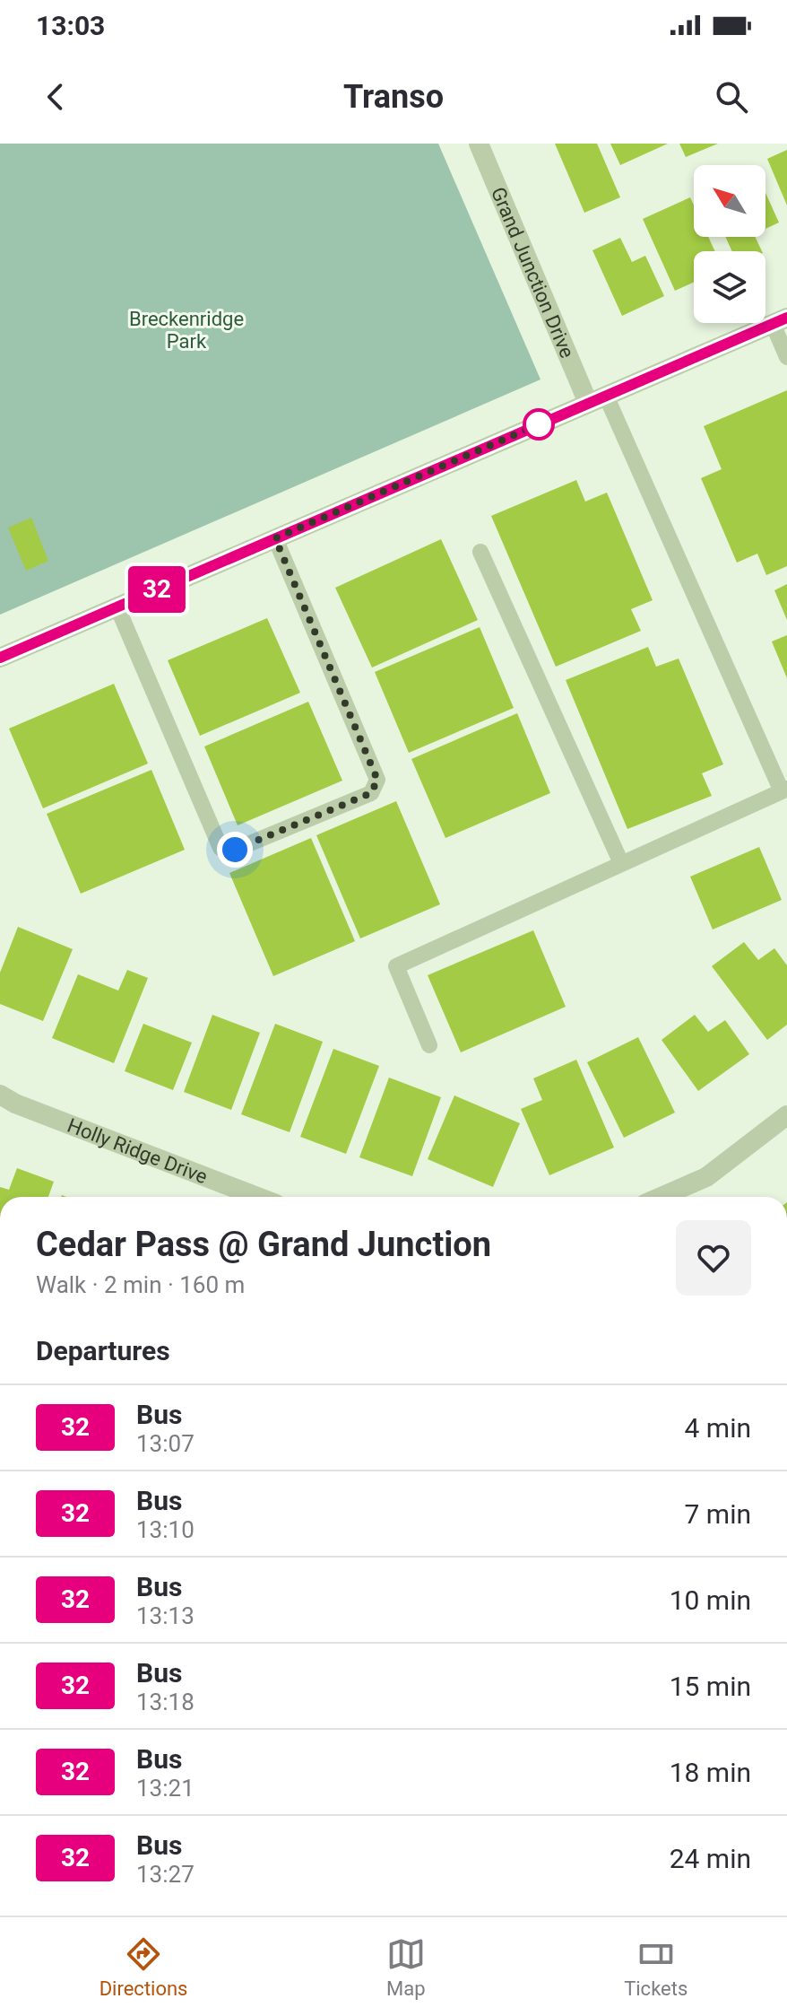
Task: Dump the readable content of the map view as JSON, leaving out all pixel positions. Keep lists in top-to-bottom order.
{
  "streets": {
    "street": ["Grand Junction Drive", "Holly Ridge Drive"]
  },
  "parks": ["Breckenridge Park"],
  "lines": ["bus line 32"],
  "north": "top left",
  "page": {
    "status": "13:03",
    "header": "Transo",
    "on_map": "32",
    "heading": [
      ["Cedar Pass @ Grand Junction", "Walk · 2 min · 160 m"],
      "Departures"
    ],
    "list": [
      {
        "mark": "32",
        "name": "Bus",
        "note": "13:07",
        "value": "4 min"
      },
      {
        "mark": "32",
        "name": "Bus",
        "note": "13:10",
        "value": "7 min"
      },
      {
        "mark": "32",
        "name": "Bus",
        "note": "13:13",
        "value": "10 min"
      },
      {
        "mark": "32",
        "name": "Bus",
        "note": "13:18",
        "value": "15 min"
      },
      {
        "mark": "32",
        "name": "Bus",
        "note": "13:21",
        "value": "18 min"
      },
      {
        "mark": "32",
        "name": "Bus",
        "note": "13:27",
        "value": "24 min"
      }
    ],
    "tabs": ["Directions", "Map", "Tickets"]
  }
}
